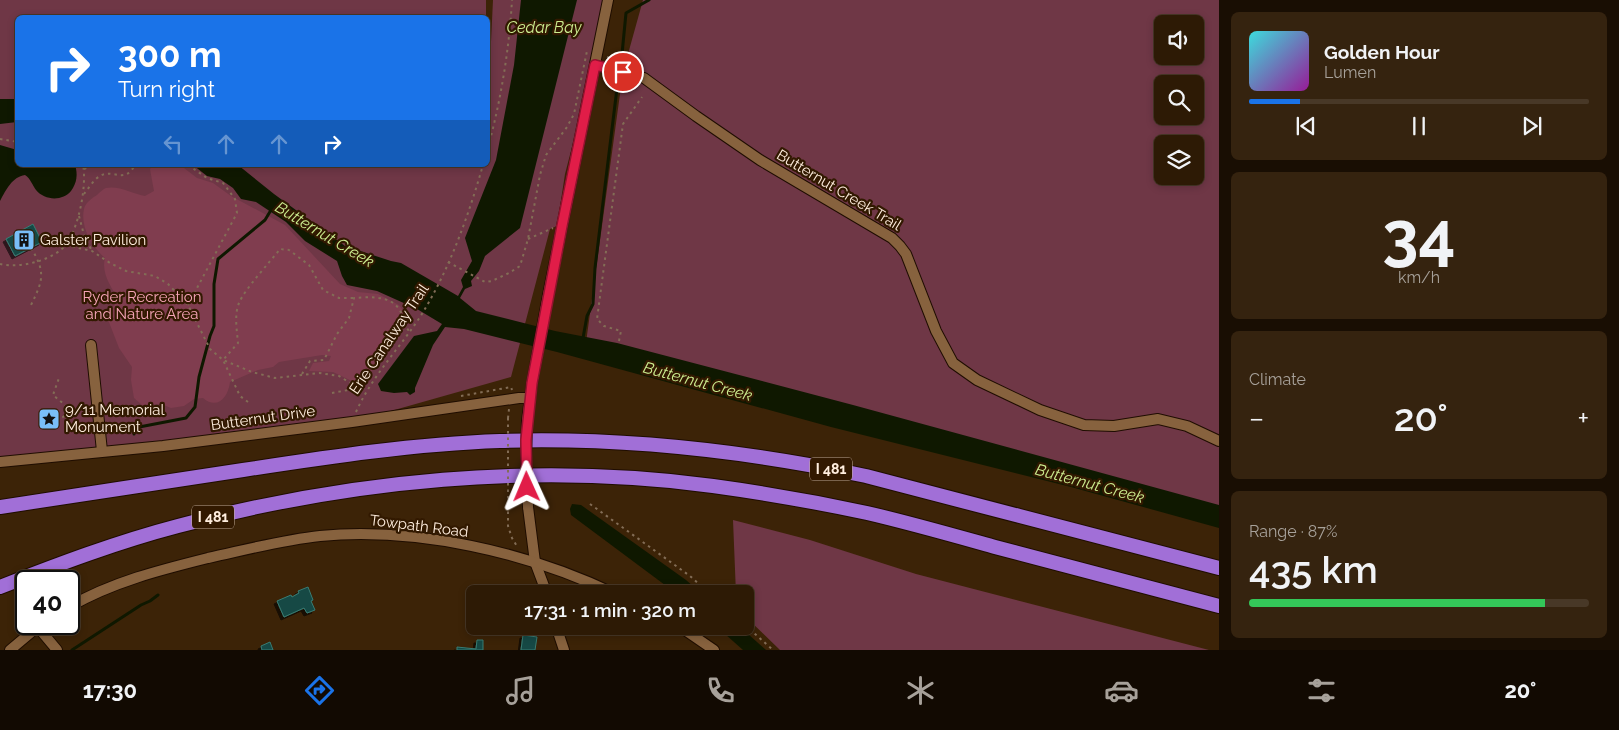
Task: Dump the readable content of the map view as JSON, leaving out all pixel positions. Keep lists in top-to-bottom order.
{
  "streets": {
    "highway": ["I 481"],
    "street": ["Butternut Creek Trail", "Butternut Drive", "Towpath Road"],
    "path": ["Erie Canalway Trail"]
  },
  "water": ["Cedar Bay", "Butternut Creek"],
  "parks": ["Ryder Recreation and Nature Area"],
  "places": {
    "building": ["Galster Pavilion"],
    "place": ["9/11 Memorial Monument"]
  },
  "page": {
    "turn": ["300 m", "Turn right"],
    "song": ["Golden Hour", "Lumen"],
    "tile": [
      ["34", "km/h"],
      "Climate",
      ["Range · 87%", "435 km"]
    ],
    "heat": ["−", "20°", "+"],
    "limit": "40",
    "trip": "17:31 · 1 min · 320 m",
    "tabs": ["17:30", "20°"]
  }
}
